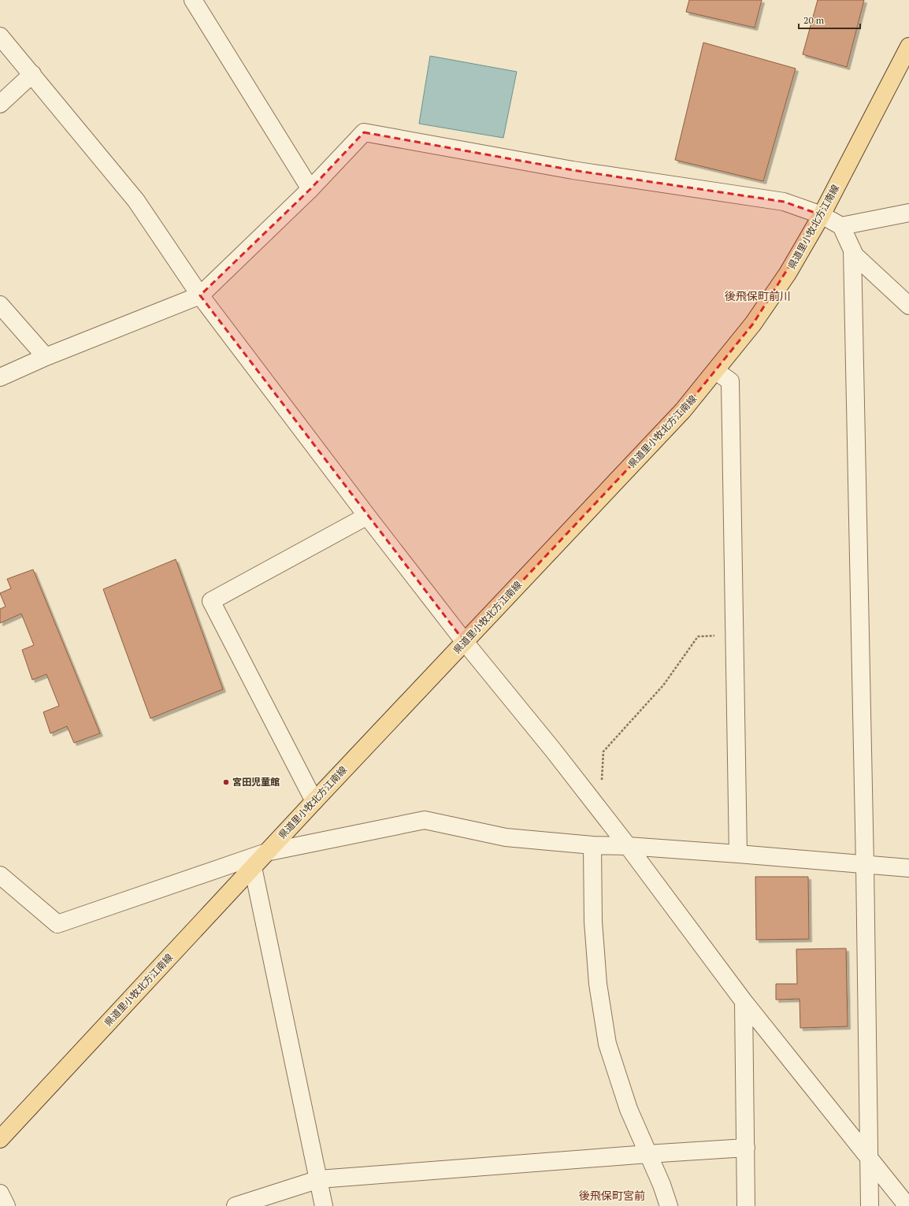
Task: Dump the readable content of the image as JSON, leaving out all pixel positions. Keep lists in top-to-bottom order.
{
  "streets": {
    "main road": ["県道里小牧北方江南線"]
  },
  "districts": ["後飛保町前川", "後飛保町宮前"],
  "places": ["宮田児童館"],
  "scale_bar": "20 m"
}
